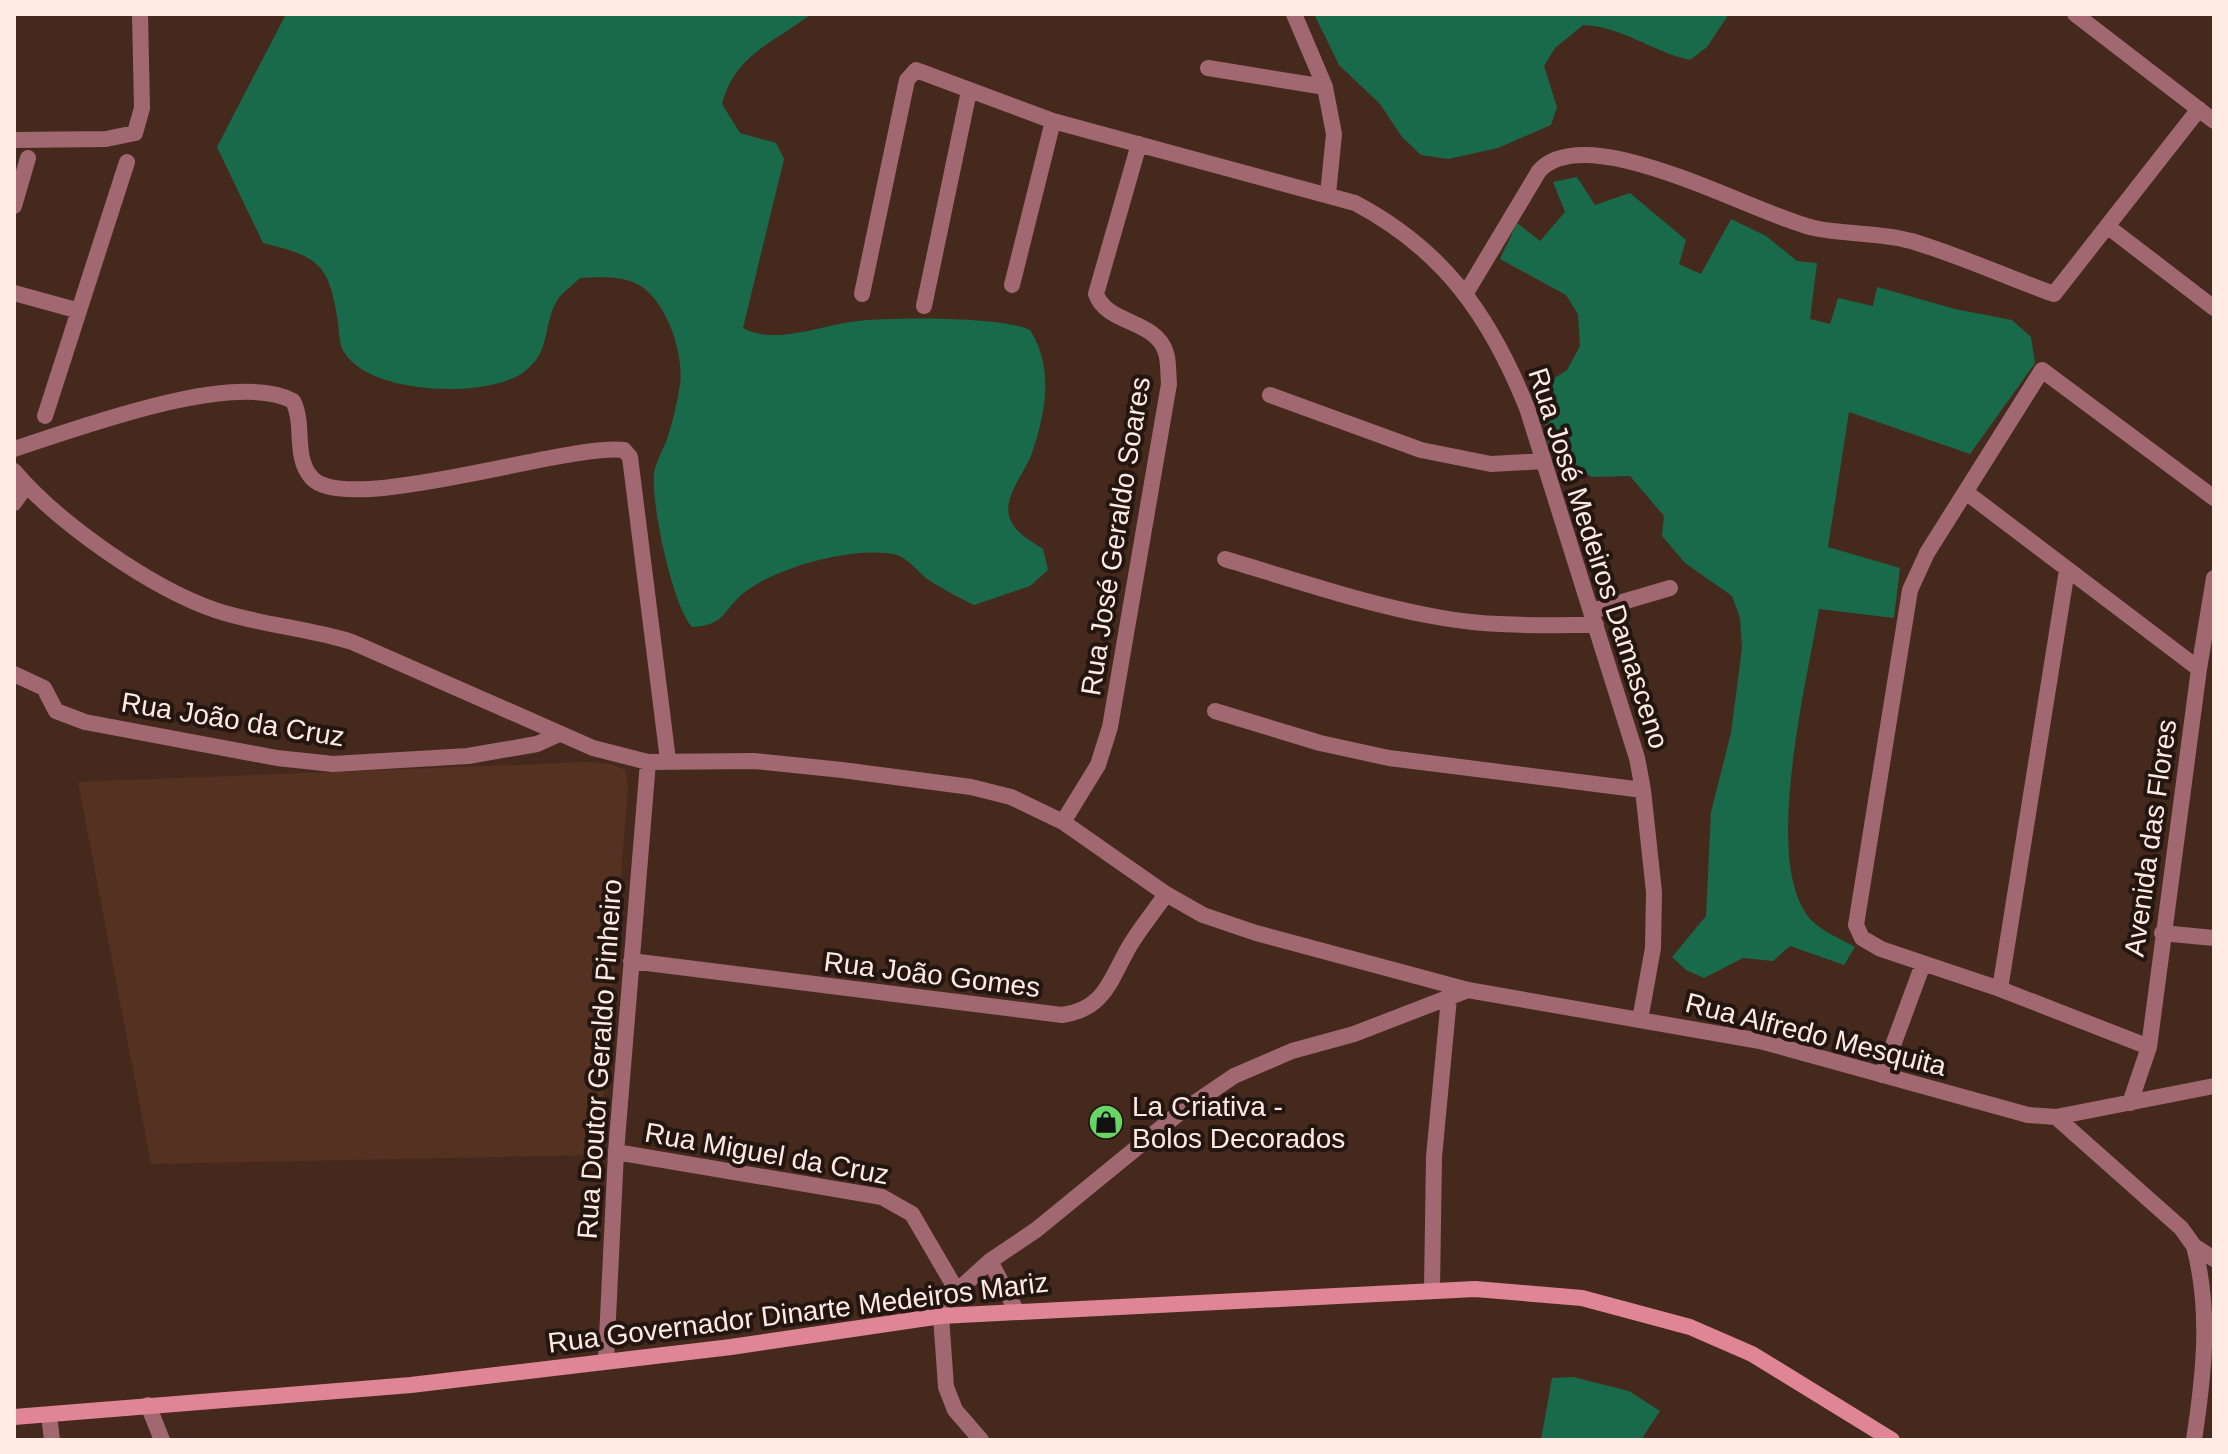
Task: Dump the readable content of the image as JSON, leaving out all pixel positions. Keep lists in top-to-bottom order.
{
  "streets": {
    "main road": ["Rua Governador Dinarte Medeiros Mariz"],
    "street": [
      "Rua José Geraldo Soares",
      "Rua José Medeiros Damasceno",
      "Rua João da Cruz",
      "Avenida das Flores",
      "Rua João Gomes",
      "Rua Alfredo Mesquita",
      "Rua Doutor Geraldo Pinheiro",
      "Rua Miguel da Cruz"
    ]
  },
  "crossings": [
    ["Rua José Geraldo Soares", "Rua José Medeiros Damasceno"],
    ["Rua José Geraldo Soares", "Rua Alfredo Mesquita"],
    ["Rua José Medeiros Damasceno", "Rua Alfredo Mesquita"],
    ["Rua João Gomes", "Rua Alfredo Mesquita"],
    ["Rua João Gomes", "Rua Doutor Geraldo Pinheiro"],
    ["Rua Alfredo Mesquita", "Rua Doutor Geraldo Pinheiro"],
    ["Rua Doutor Geraldo Pinheiro", "Rua Miguel da Cruz"],
    ["Rua Doutor Geraldo Pinheiro", "Rua Governador Dinarte Medeiros Mariz"]
  ],
  "places": {
    "shop": ["La Criativa - Bolos Decorados"]
  }
}
